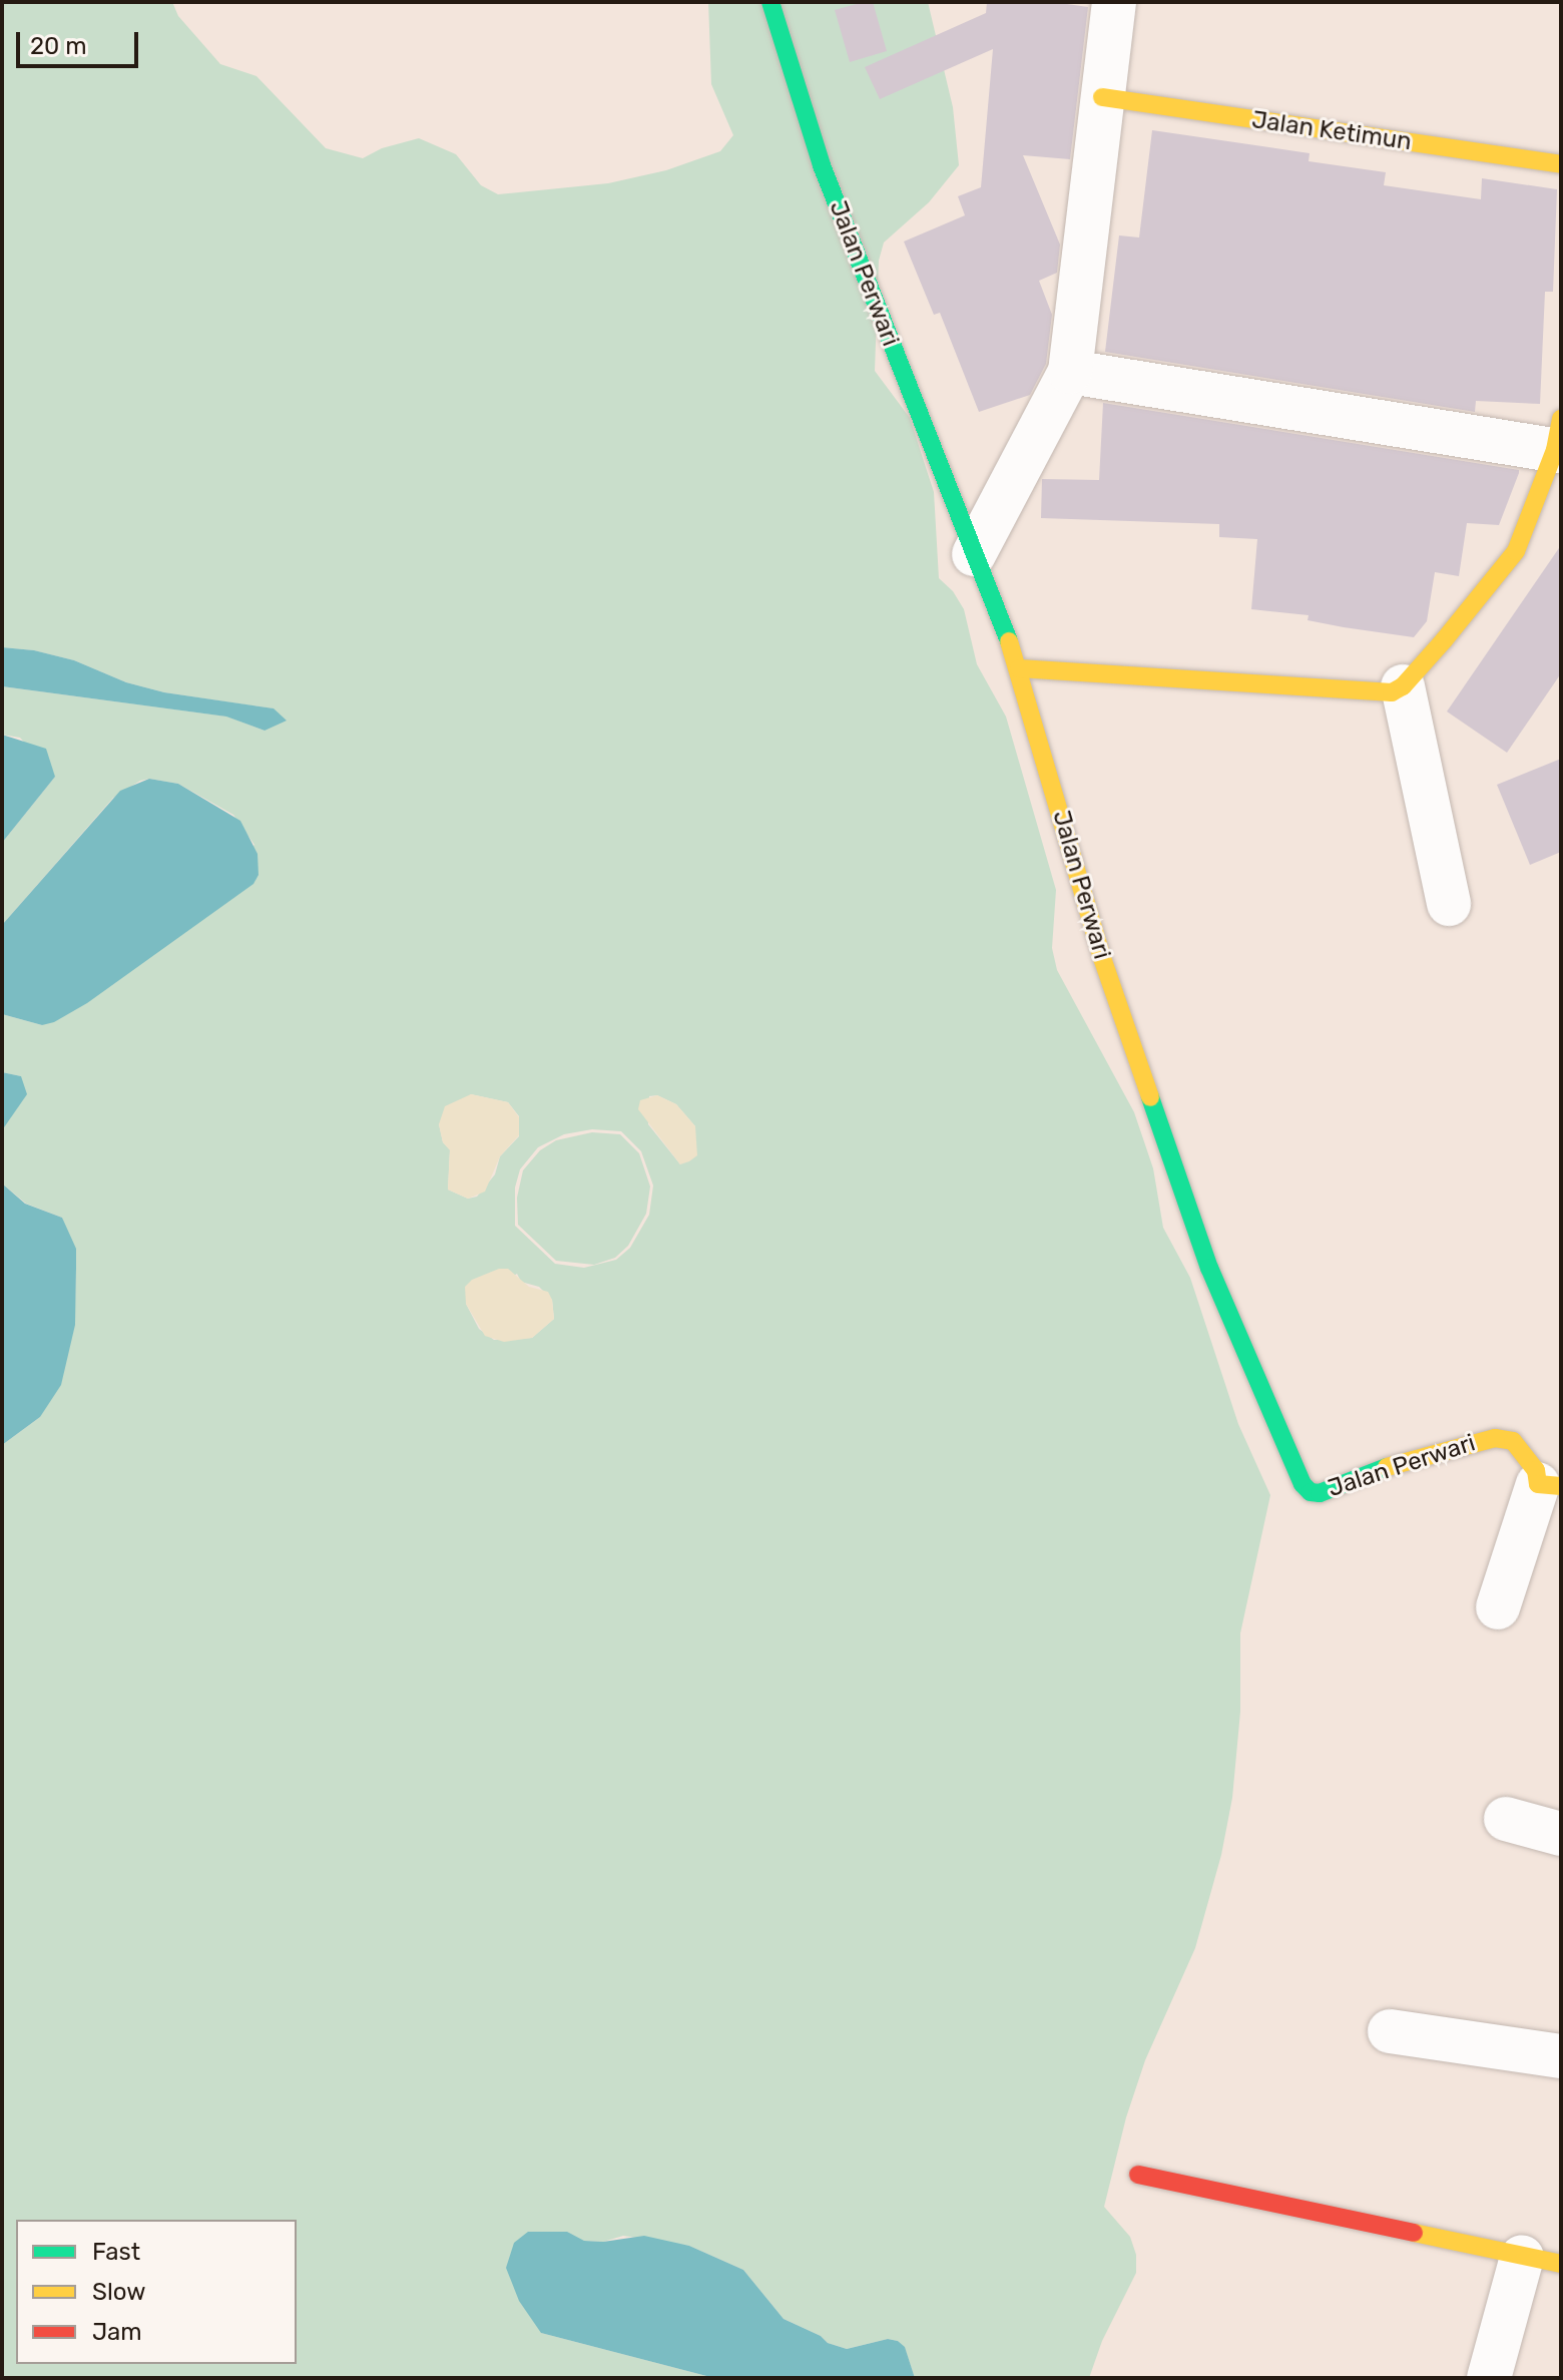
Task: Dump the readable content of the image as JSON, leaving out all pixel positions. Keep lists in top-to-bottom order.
{
  "streets": {
    "street": ["Jalan Ketimun", "Jalan Perwari"]
  },
  "legend": ["Fast", "Slow", "Jam"],
  "scale_bar": "20 m"
}
